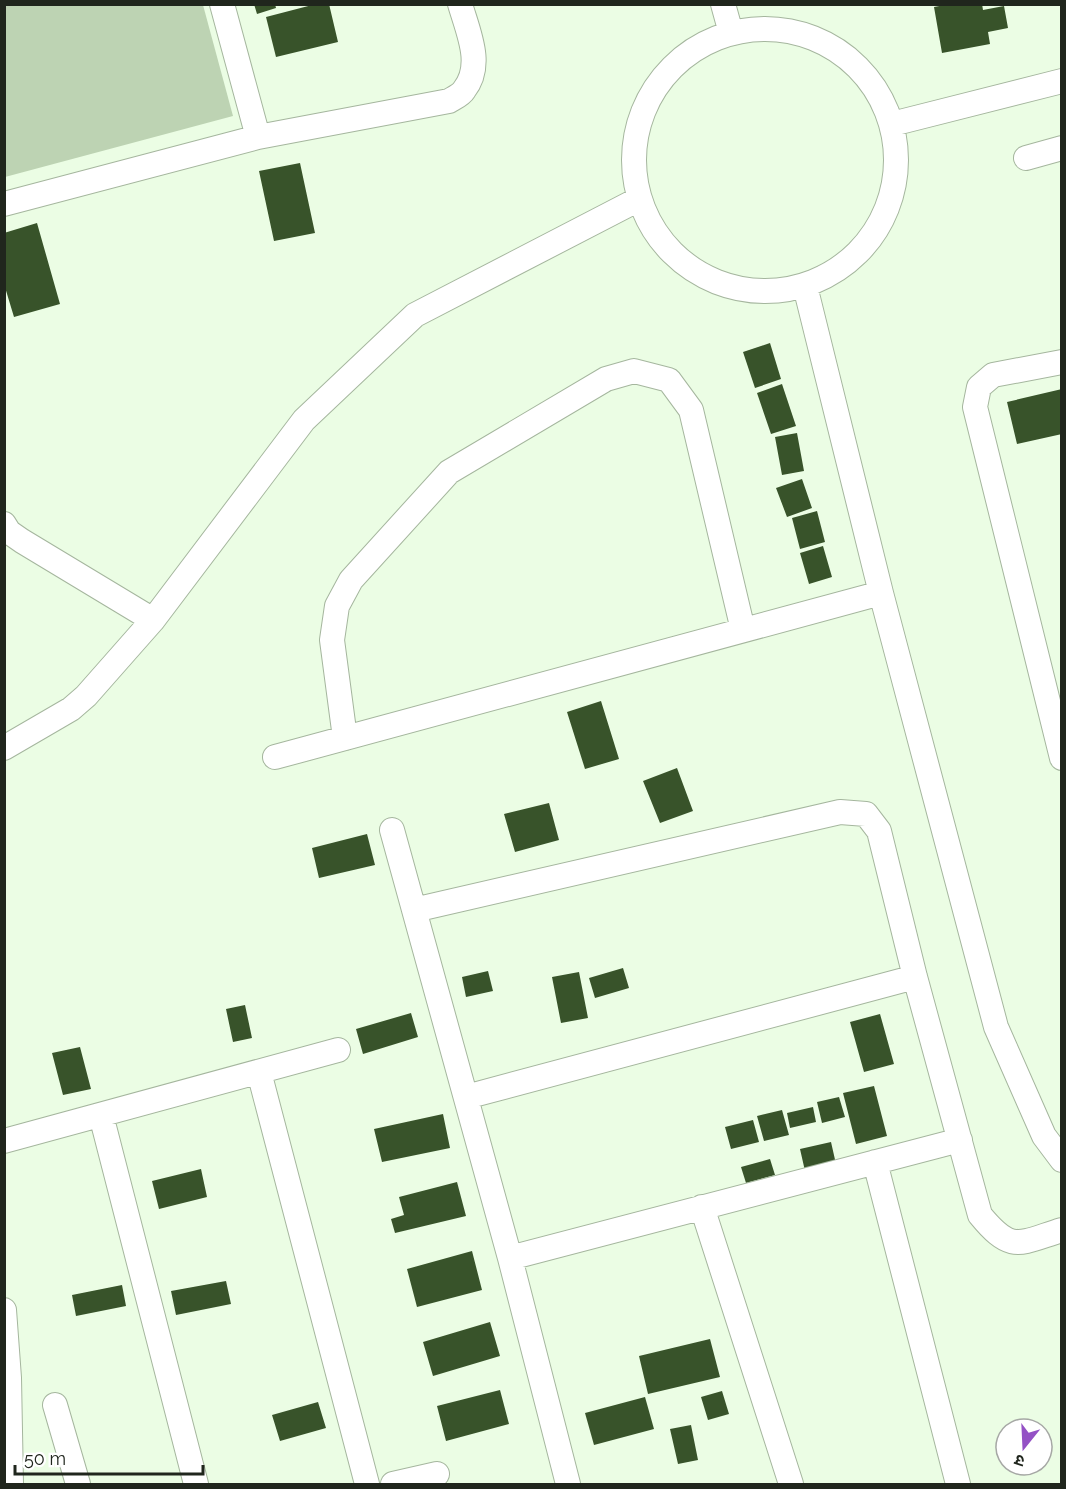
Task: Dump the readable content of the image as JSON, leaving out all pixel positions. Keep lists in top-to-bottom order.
{
  "scale_bar": "50 m",
  "north": "bottom"
}
